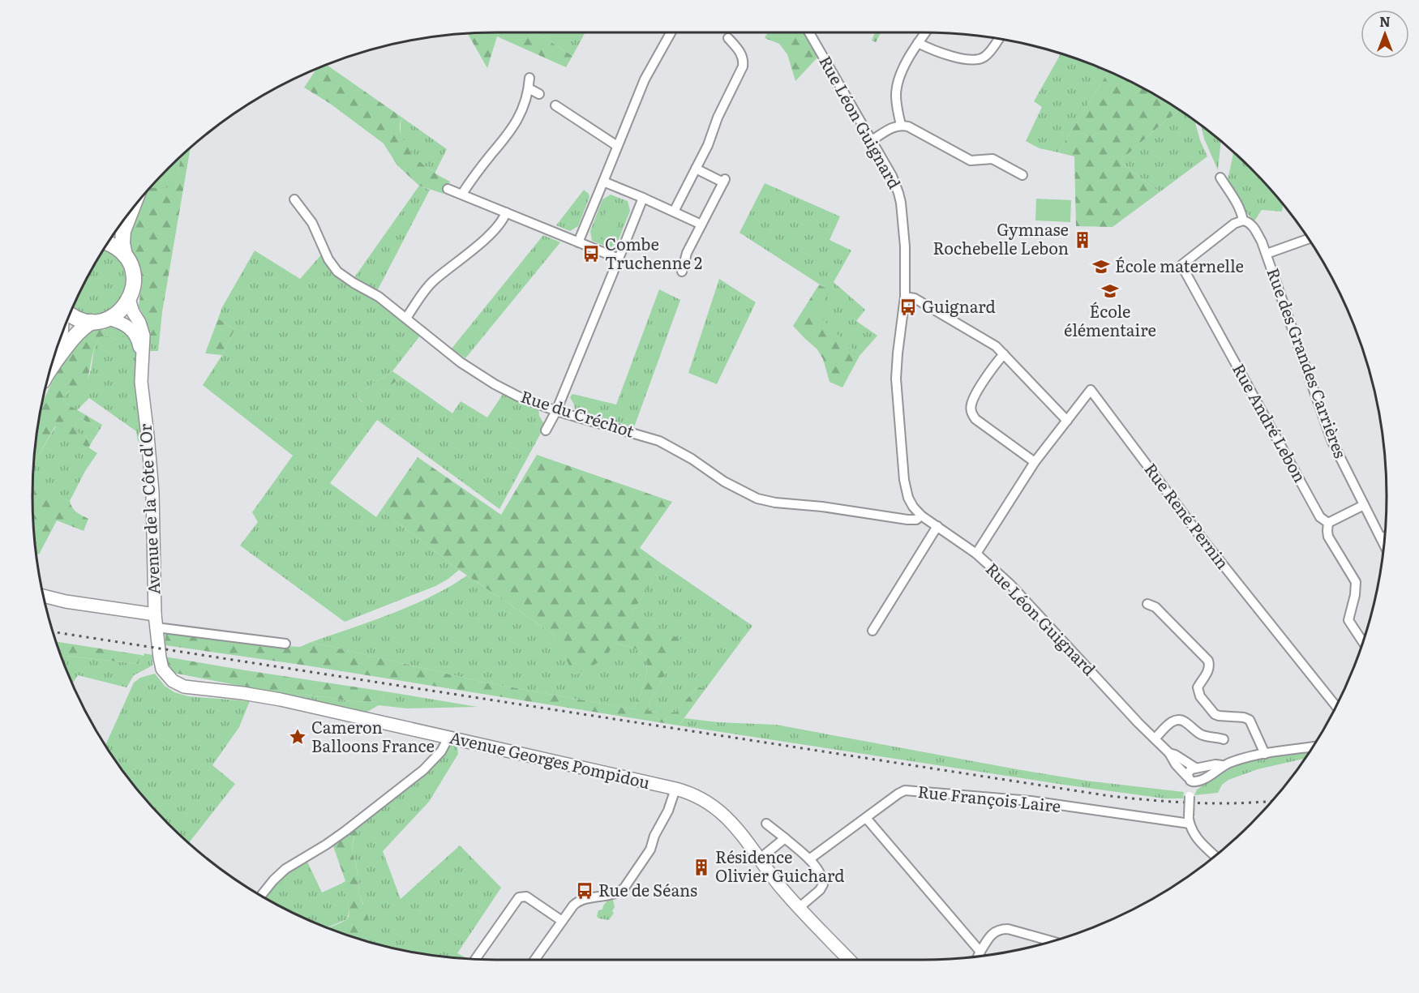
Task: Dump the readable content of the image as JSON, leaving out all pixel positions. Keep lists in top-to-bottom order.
{
  "streets": {
    "main road": ["Avenue de la Côte d'Or", "Avenue Georges Pompidou"],
    "street": [
      "Rue Léon Guignard",
      "Rue des Grandes Carrières",
      "Rue du Créchot",
      "Rue André Lebon",
      "Rue René Pernin",
      "Rue François Laire"
    ]
  },
  "crossings": [
    ["Rue Léon Guignard", "Rue du Créchot"],
    ["Rue Léon Guignard", "Rue René Pernin"],
    ["Rue des Grandes Carrières", "Rue André Lebon"],
    ["Avenue de la Côte d'Or", "Avenue Georges Pompidou"]
  ],
  "places": {
    "building": ["Gymnase Rochebelle Lebon", "Résidence Olivier Guichard"],
    "bus stop": ["Combe Truchenne 2", "Guignard", "Rue de Séans"],
    "school or university": ["École maternelle", "École élémentaire"],
    "place": ["Cameron Balloons France"]
  },
  "north": "top"
}
